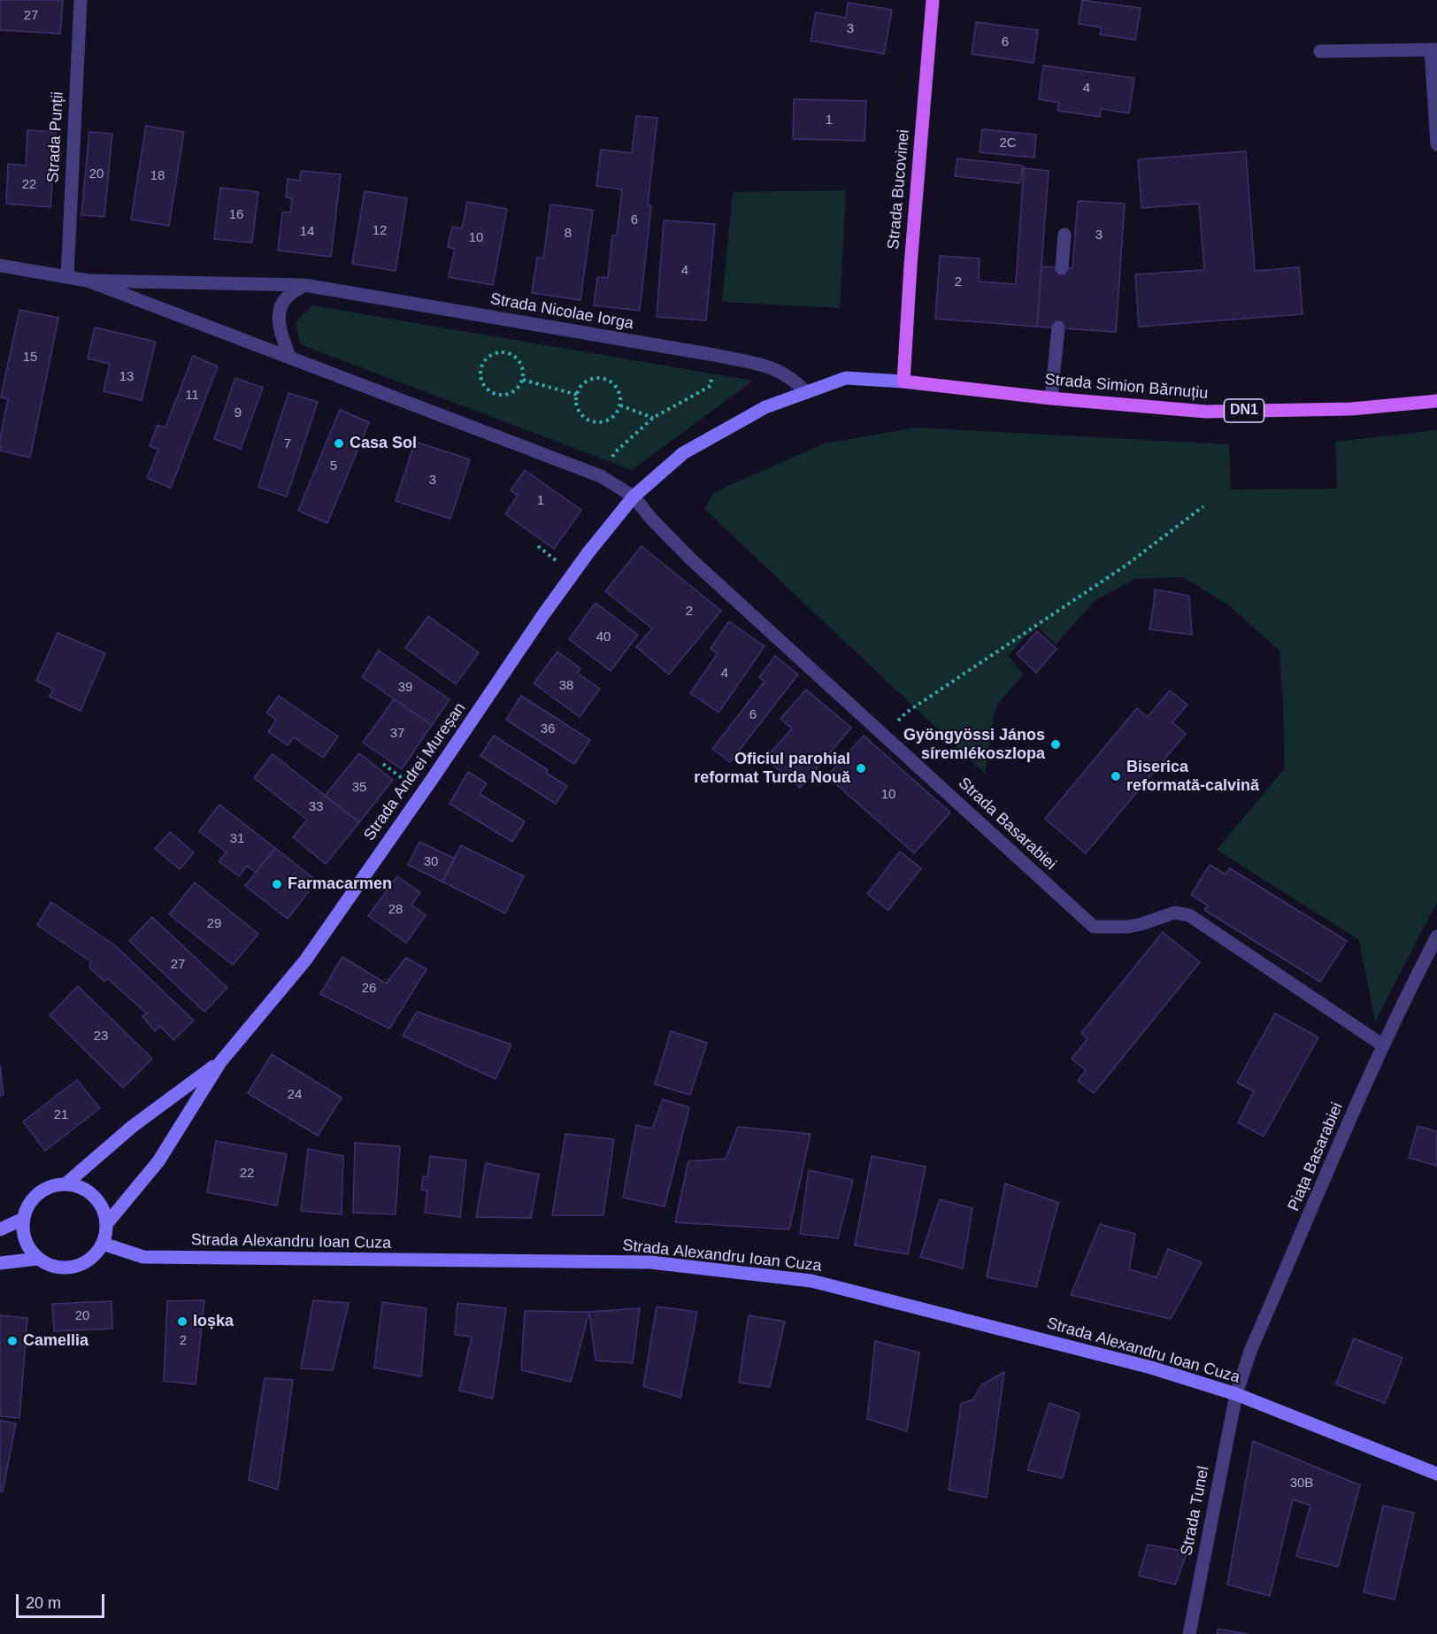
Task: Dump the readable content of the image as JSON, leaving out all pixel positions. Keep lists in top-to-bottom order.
{
  "streets": {
    "main road": [
      "Strada Bucovinei",
      "Strada Simion Bărnuțiu",
      "DN1",
      "Strada Andrei Mureșan",
      "Strada Alexandru Ioan Cuza"
    ],
    "street": [
      "Strada Punții",
      "Strada Nicolae Iorga",
      "Strada Basarabiei",
      "Piața Basarabiei",
      "Strada Tunel"
    ]
  },
  "crossings": [
    ["Strada Punții", "Strada Nicolae Iorga"],
    ["Strada Bucovinei", "Strada Simion Bărnuțiu"],
    ["Strada Nicolae Iorga", "Strada Simion Bărnuțiu"],
    ["Strada Nicolae Iorga", "DN1"],
    ["Strada Nicolae Iorga", "Strada Andrei Mureșan"],
    ["Strada Nicolae Iorga", "Strada Basarabiei"],
    ["Strada Simion Bărnuțiu", "DN1"],
    ["DN1", "Strada Andrei Mureșan"],
    ["DN1", "Strada Basarabiei"],
    ["DN1", "Strada Alexandru Ioan Cuza"],
    ["Strada Andrei Mureșan", "Strada Basarabiei"],
    ["Strada Andrei Mureșan", "Strada Alexandru Ioan Cuza"],
    ["Strada Basarabiei", "Piața Basarabiei"],
    ["Piața Basarabiei", "Strada Alexandru Ioan Cuza"],
    ["Piața Basarabiei", "Strada Tunel"],
    ["Strada Alexandru Ioan Cuza", "Strada Tunel"]
  ],
  "places": [
    "Casa Sol",
    "Gyöngyössi János síremlékoszlopa",
    "Oficiul parohial reformat Turda Nouă",
    "Biserica reformată-calvină",
    "Farmacarmen",
    "Ioșka",
    "Camellia"
  ],
  "house_numbers": [
    "27",
    "3",
    "6",
    "4",
    "1",
    "2C",
    "20",
    "18",
    "22",
    "16",
    "6",
    "12",
    "14",
    "8",
    "3",
    "10",
    "4",
    "2",
    "15",
    "13",
    "11",
    "9",
    "7",
    "5",
    "3",
    "1",
    "2",
    "40",
    "4",
    "38",
    "39",
    "6",
    "36",
    "37",
    "35",
    "10",
    "33",
    "31",
    "30",
    "28",
    "29",
    "27",
    "26",
    "23",
    "24",
    "21",
    "22",
    "20",
    "2",
    "30B"
  ],
  "scale_bar": "20 m"
}
